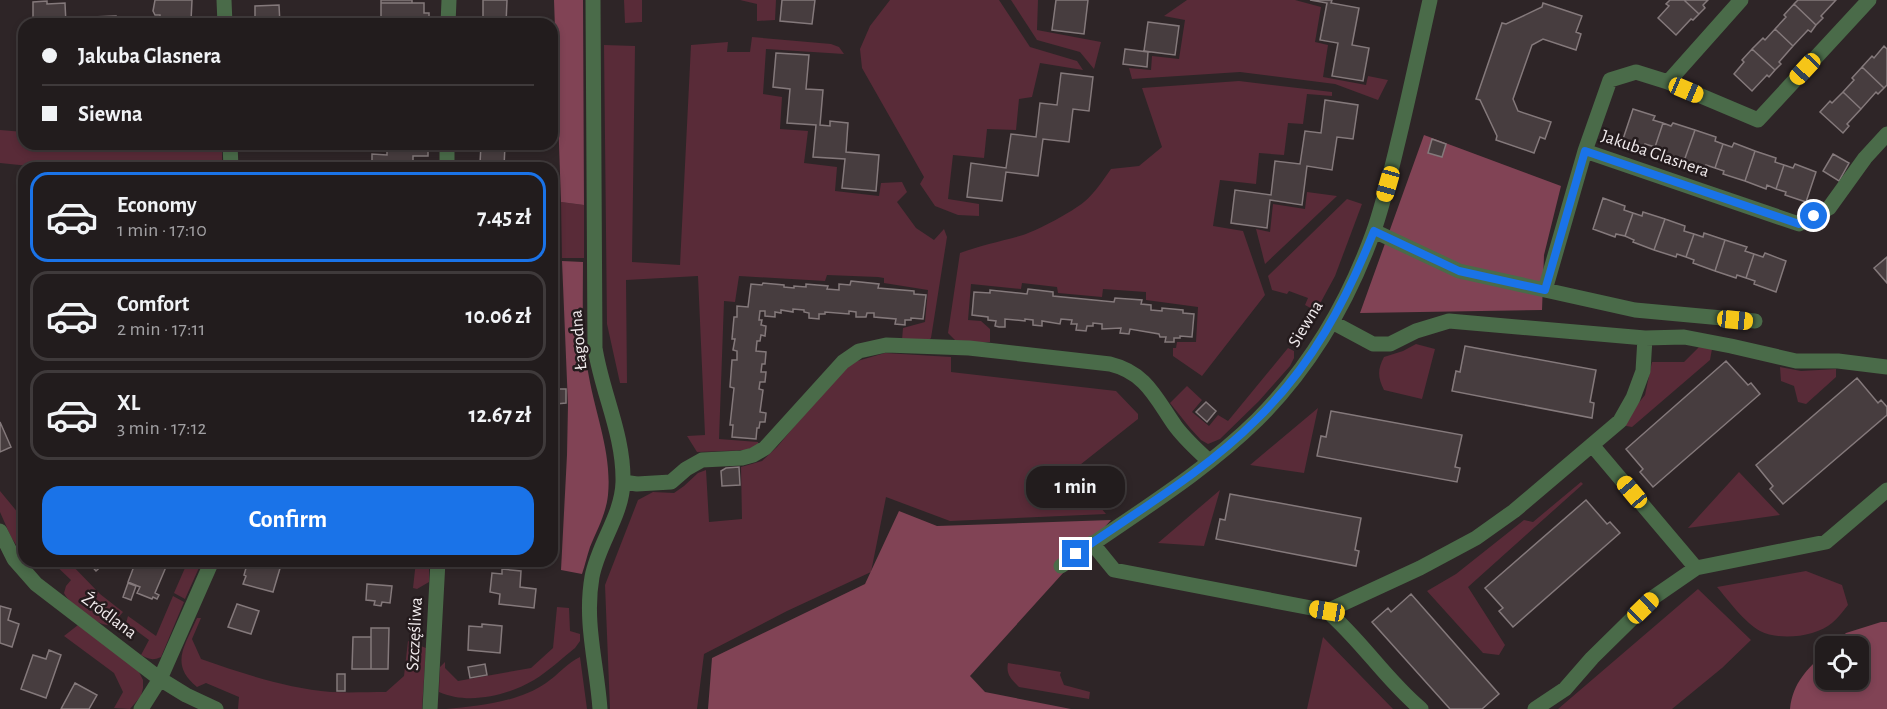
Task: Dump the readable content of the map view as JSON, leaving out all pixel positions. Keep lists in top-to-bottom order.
{
  "streets": {
    "street": [
      "Jakuba Glasnera",
      "Siewna",
      "Łagodna",
      "Źródlana",
      "Szczęśliwa"
    ]
  },
  "page": {
    "banner": ["Jakuba Glasnera", "Siewna"],
    "list": [
      {
        "name": "Economy",
        "note": "1 min · 17:10",
        "value": "7.45 zł"
      },
      {
        "name": "Comfort",
        "note": "2 min · 17:11",
        "value": "10.06 zł"
      },
      {
        "name": "XL",
        "note": "3 min · 17:12",
        "value": "12.67 zł"
      }
    ],
    "bubble": "1 min",
    "buttons": "Confirm"
  }
}
